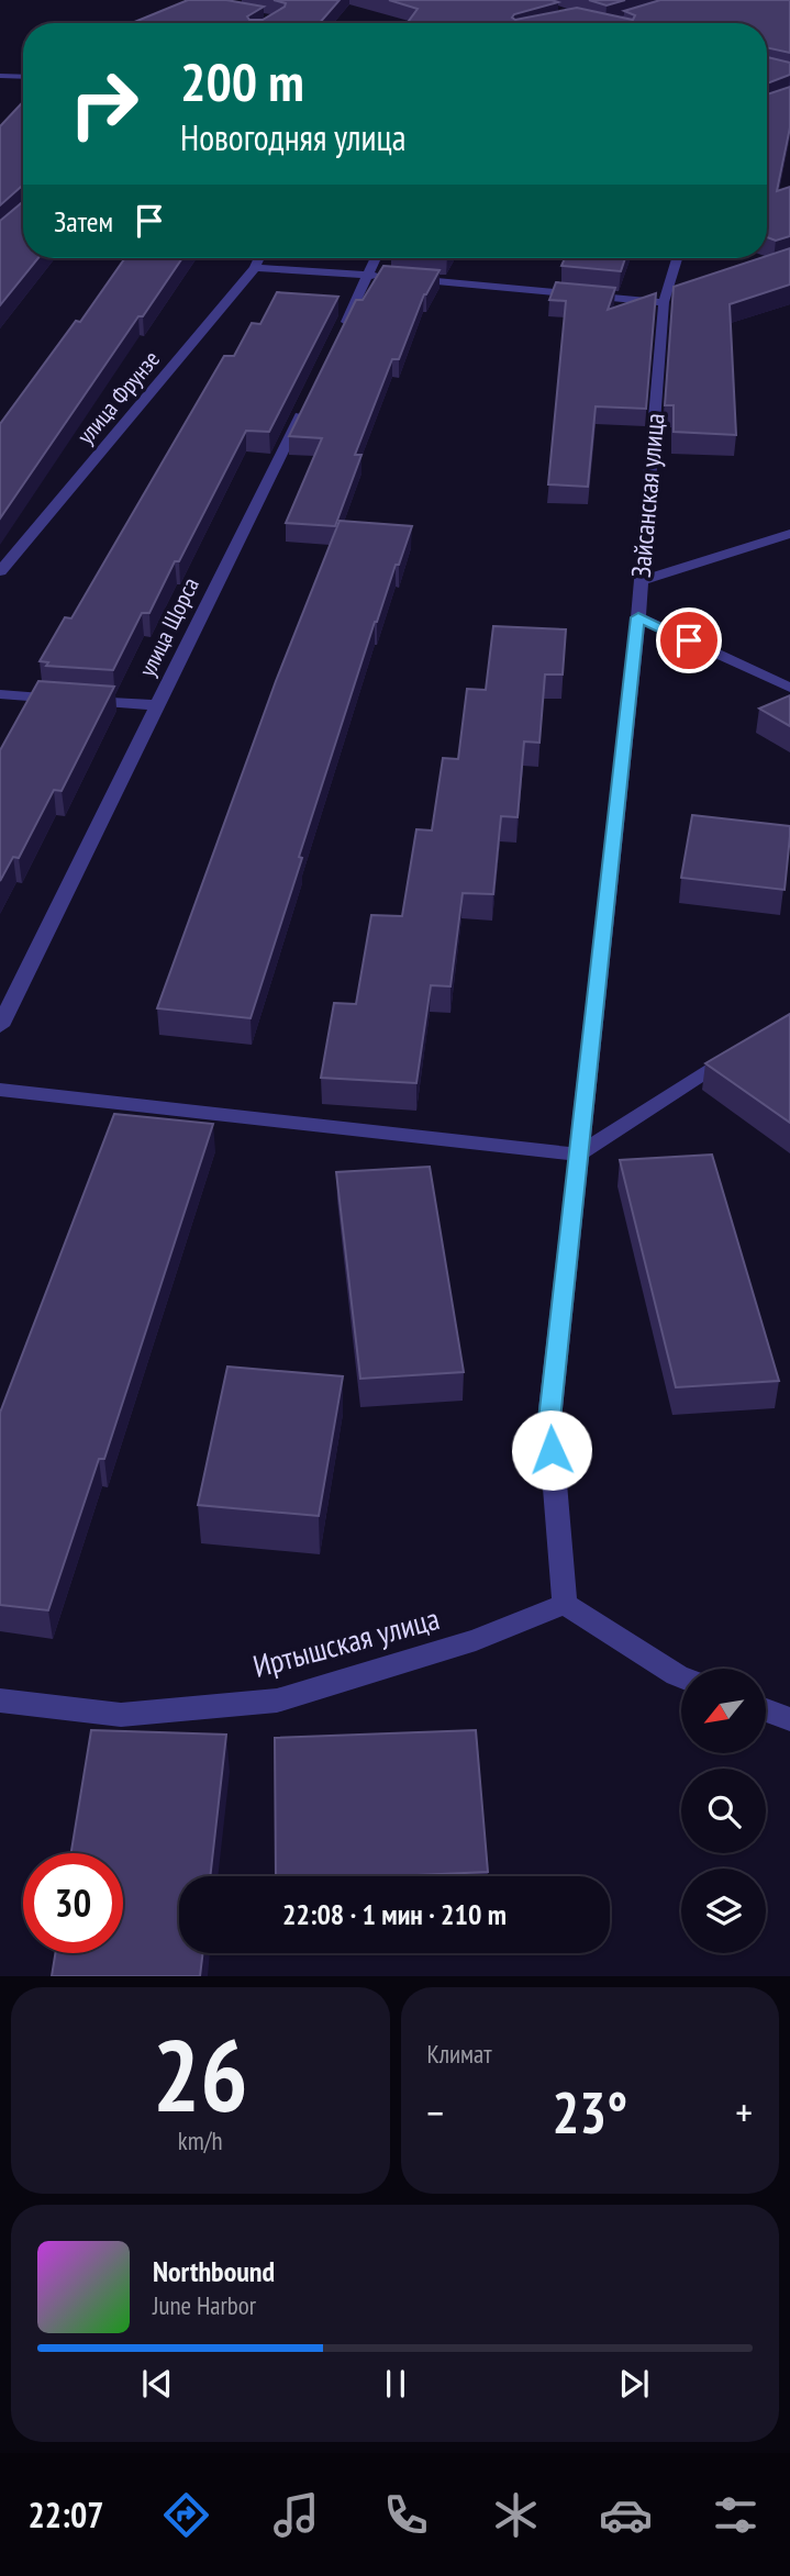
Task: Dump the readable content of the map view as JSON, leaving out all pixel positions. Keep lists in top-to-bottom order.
{
  "streets": {
    "street": [
      "улица Фрунзе",
      "Зайсанская улица",
      "улица Щорса",
      "Иртышская улица"
    ]
  },
  "crossings": [
    ["Зайсанская улица", "Иртышская улица"]
  ],
  "north": "bottom left",
  "page": {
    "turn": ["200 m", "Новогодняя улица"],
    "then": "Затем",
    "limit": "30",
    "trip": "22:08 · 1 мин · 210 m",
    "tile": [
      ["26", "km/h"],
      "Климат"
    ],
    "heat": ["−", "23°", "+"],
    "song": ["Northbound", "June Harbor"],
    "tabs": "22:07"
  }
}
